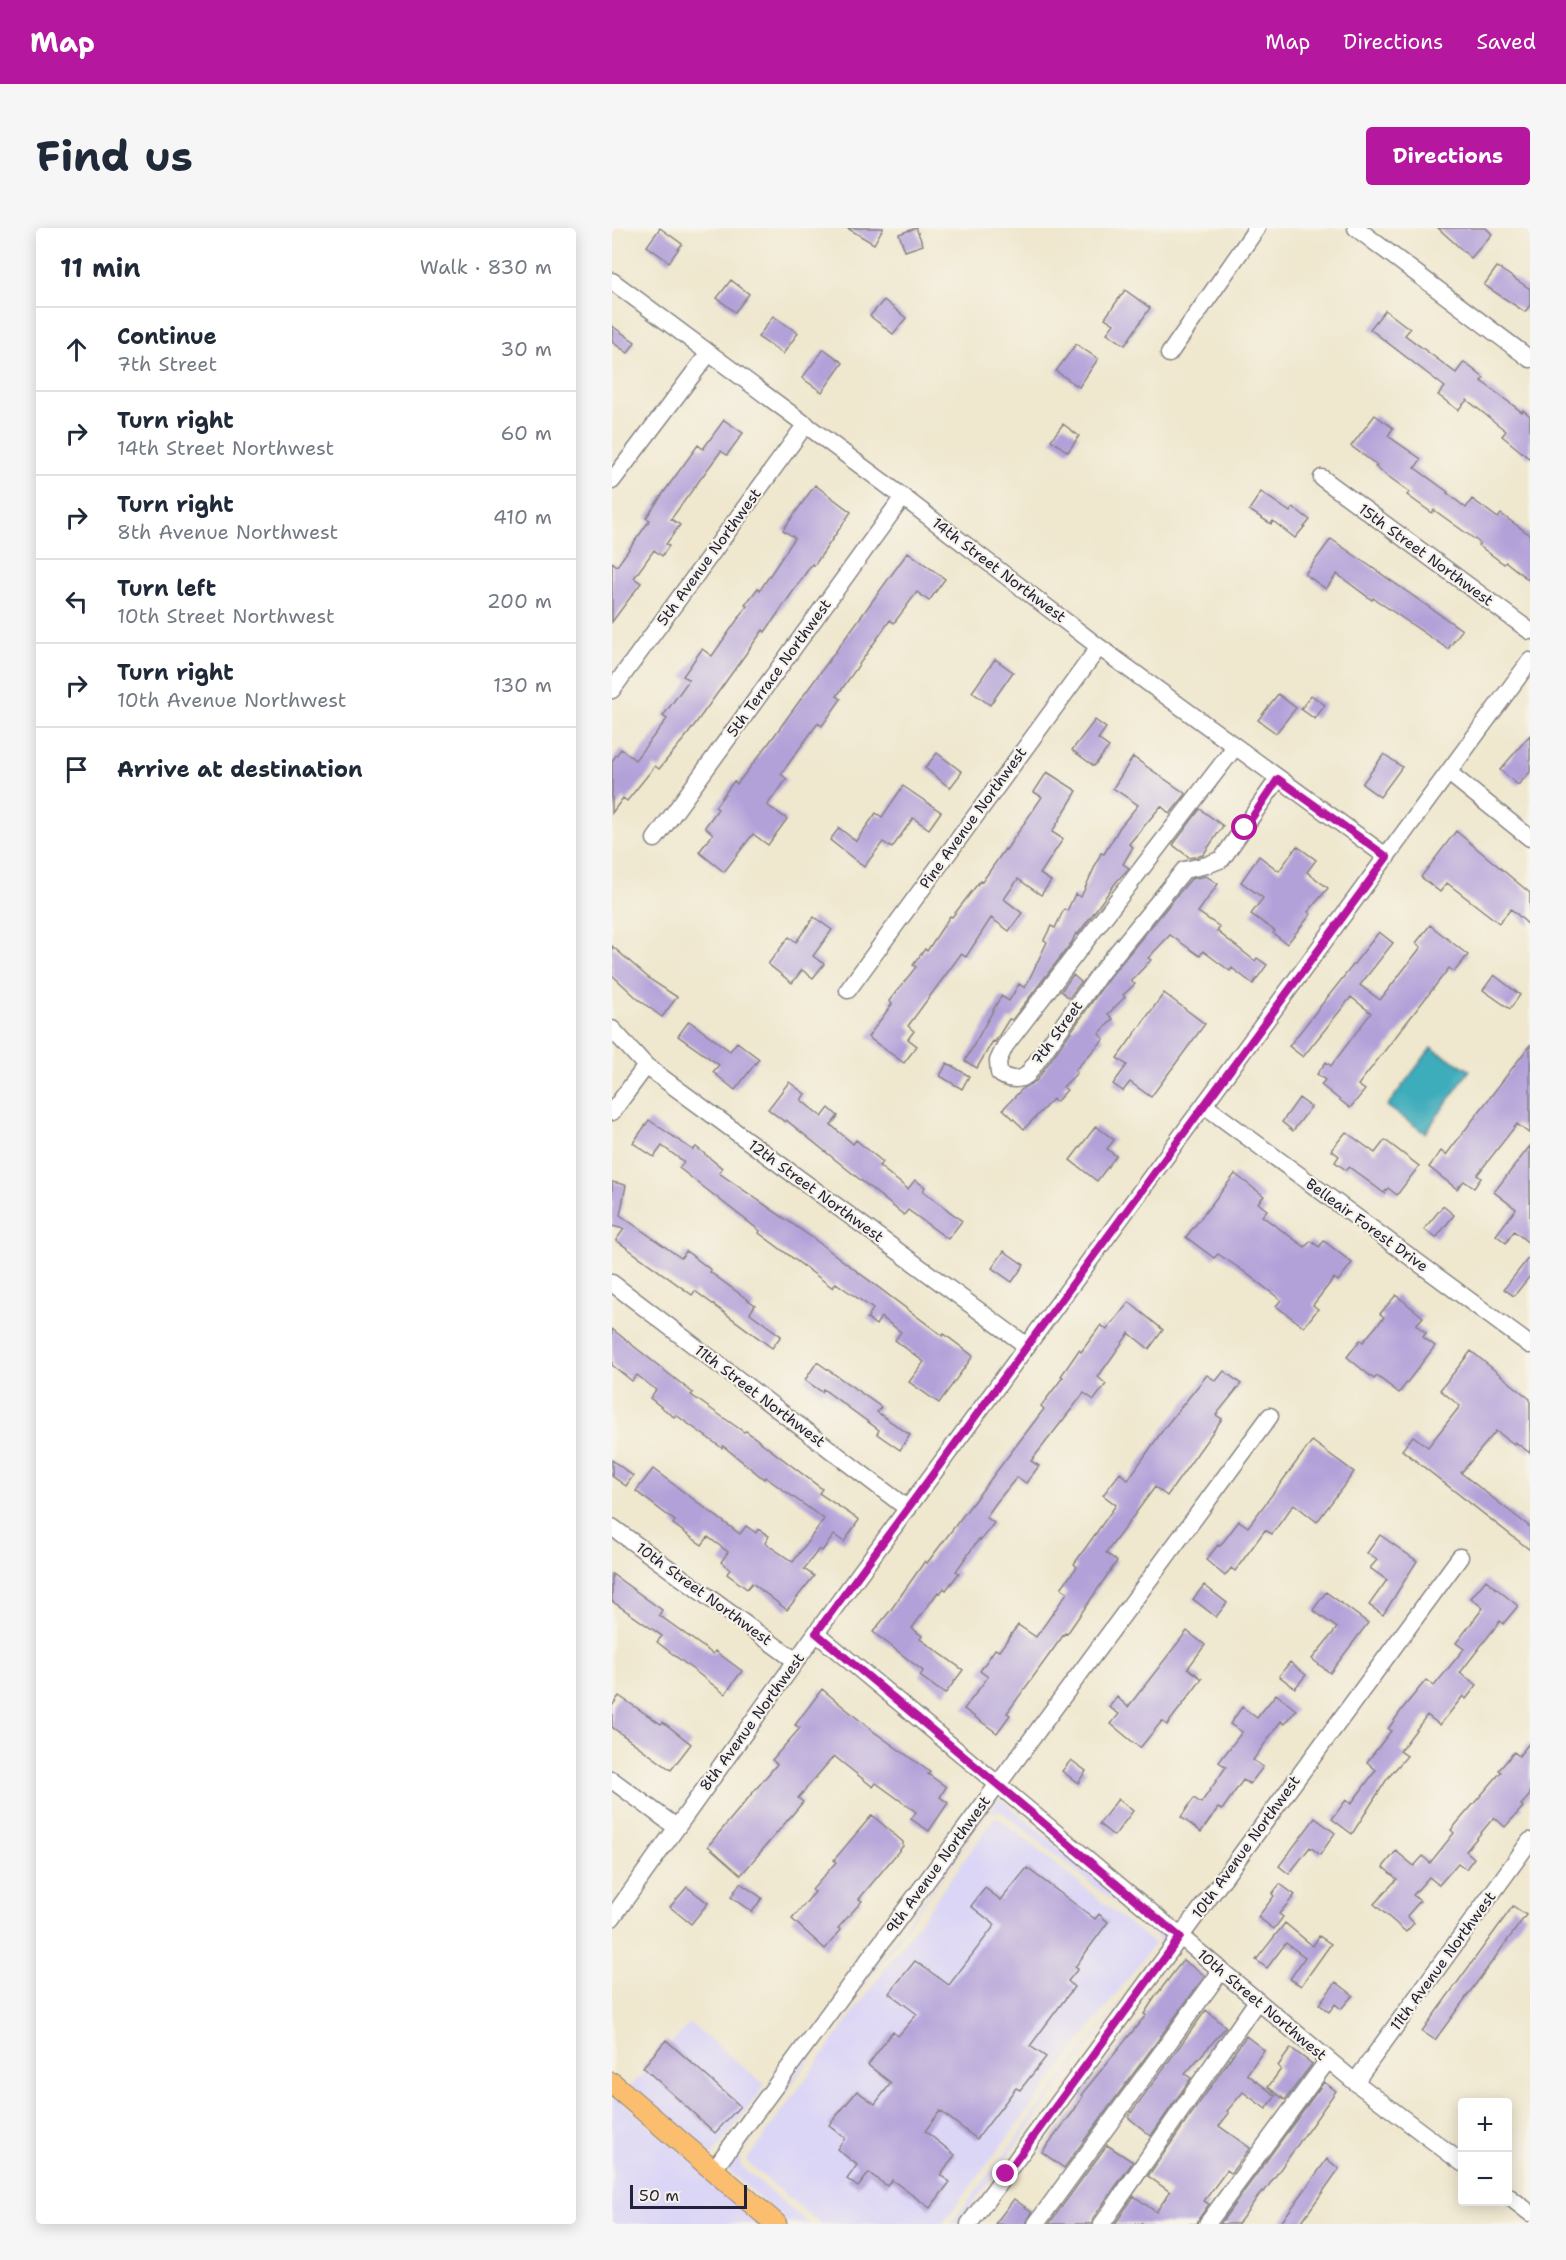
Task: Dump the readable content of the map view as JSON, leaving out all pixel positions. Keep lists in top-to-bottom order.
{
  "streets": {
    "street": [
      "15th Street Northwest",
      "5th Avenue Northwest",
      "14th Street Northwest",
      "5th Terrace Northwest",
      "Pine Avenue Northwest",
      "7th Street",
      "12th Street Northwest",
      "Belleair Forest Drive",
      "11th Street Northwest",
      "10th Street Northwest",
      "8th Avenue Northwest",
      "10th Avenue Northwest",
      "9th Avenue Northwest",
      "11th Avenue Northwest"
    ]
  },
  "crossings": [
    ["5th Avenue Northwest", "14th Street Northwest"],
    ["14th Street Northwest", "5th Terrace Northwest"],
    ["14th Street Northwest", "Pine Avenue Northwest"],
    ["14th Street Northwest", "7th Street"],
    ["14th Street Northwest", "8th Avenue Northwest"],
    ["12th Street Northwest", "8th Avenue Northwest"],
    ["Belleair Forest Drive", "8th Avenue Northwest"],
    ["11th Street Northwest", "8th Avenue Northwest"],
    ["10th Street Northwest", "8th Avenue Northwest"],
    ["10th Street Northwest", "10th Avenue Northwest"],
    ["10th Street Northwest", "9th Avenue Northwest"],
    ["10th Street Northwest", "11th Avenue Northwest"]
  ],
  "scale_bar": "50 m",
  "page": {
    "header": "Map",
    "nav": ["Map", "Directions", "Saved"],
    "buttons": "Directions",
    "title": "Find us",
    "heading": ["11 min", "Walk · 830 m"],
    "list": [
      ["Continue", "7th Street", "30 m"],
      ["Turn right", "14th Street Northwest", "60 m"],
      ["Turn right", "8th Avenue Northwest", "410 m"],
      ["Turn left", "10th Street Northwest", "200 m"],
      ["Turn right", "10th Avenue Northwest", "130 m"],
      "Arrive at destination"
    ],
    "map_buttons": ["+", "−"],
    "scale": "50 m"
  }
}
